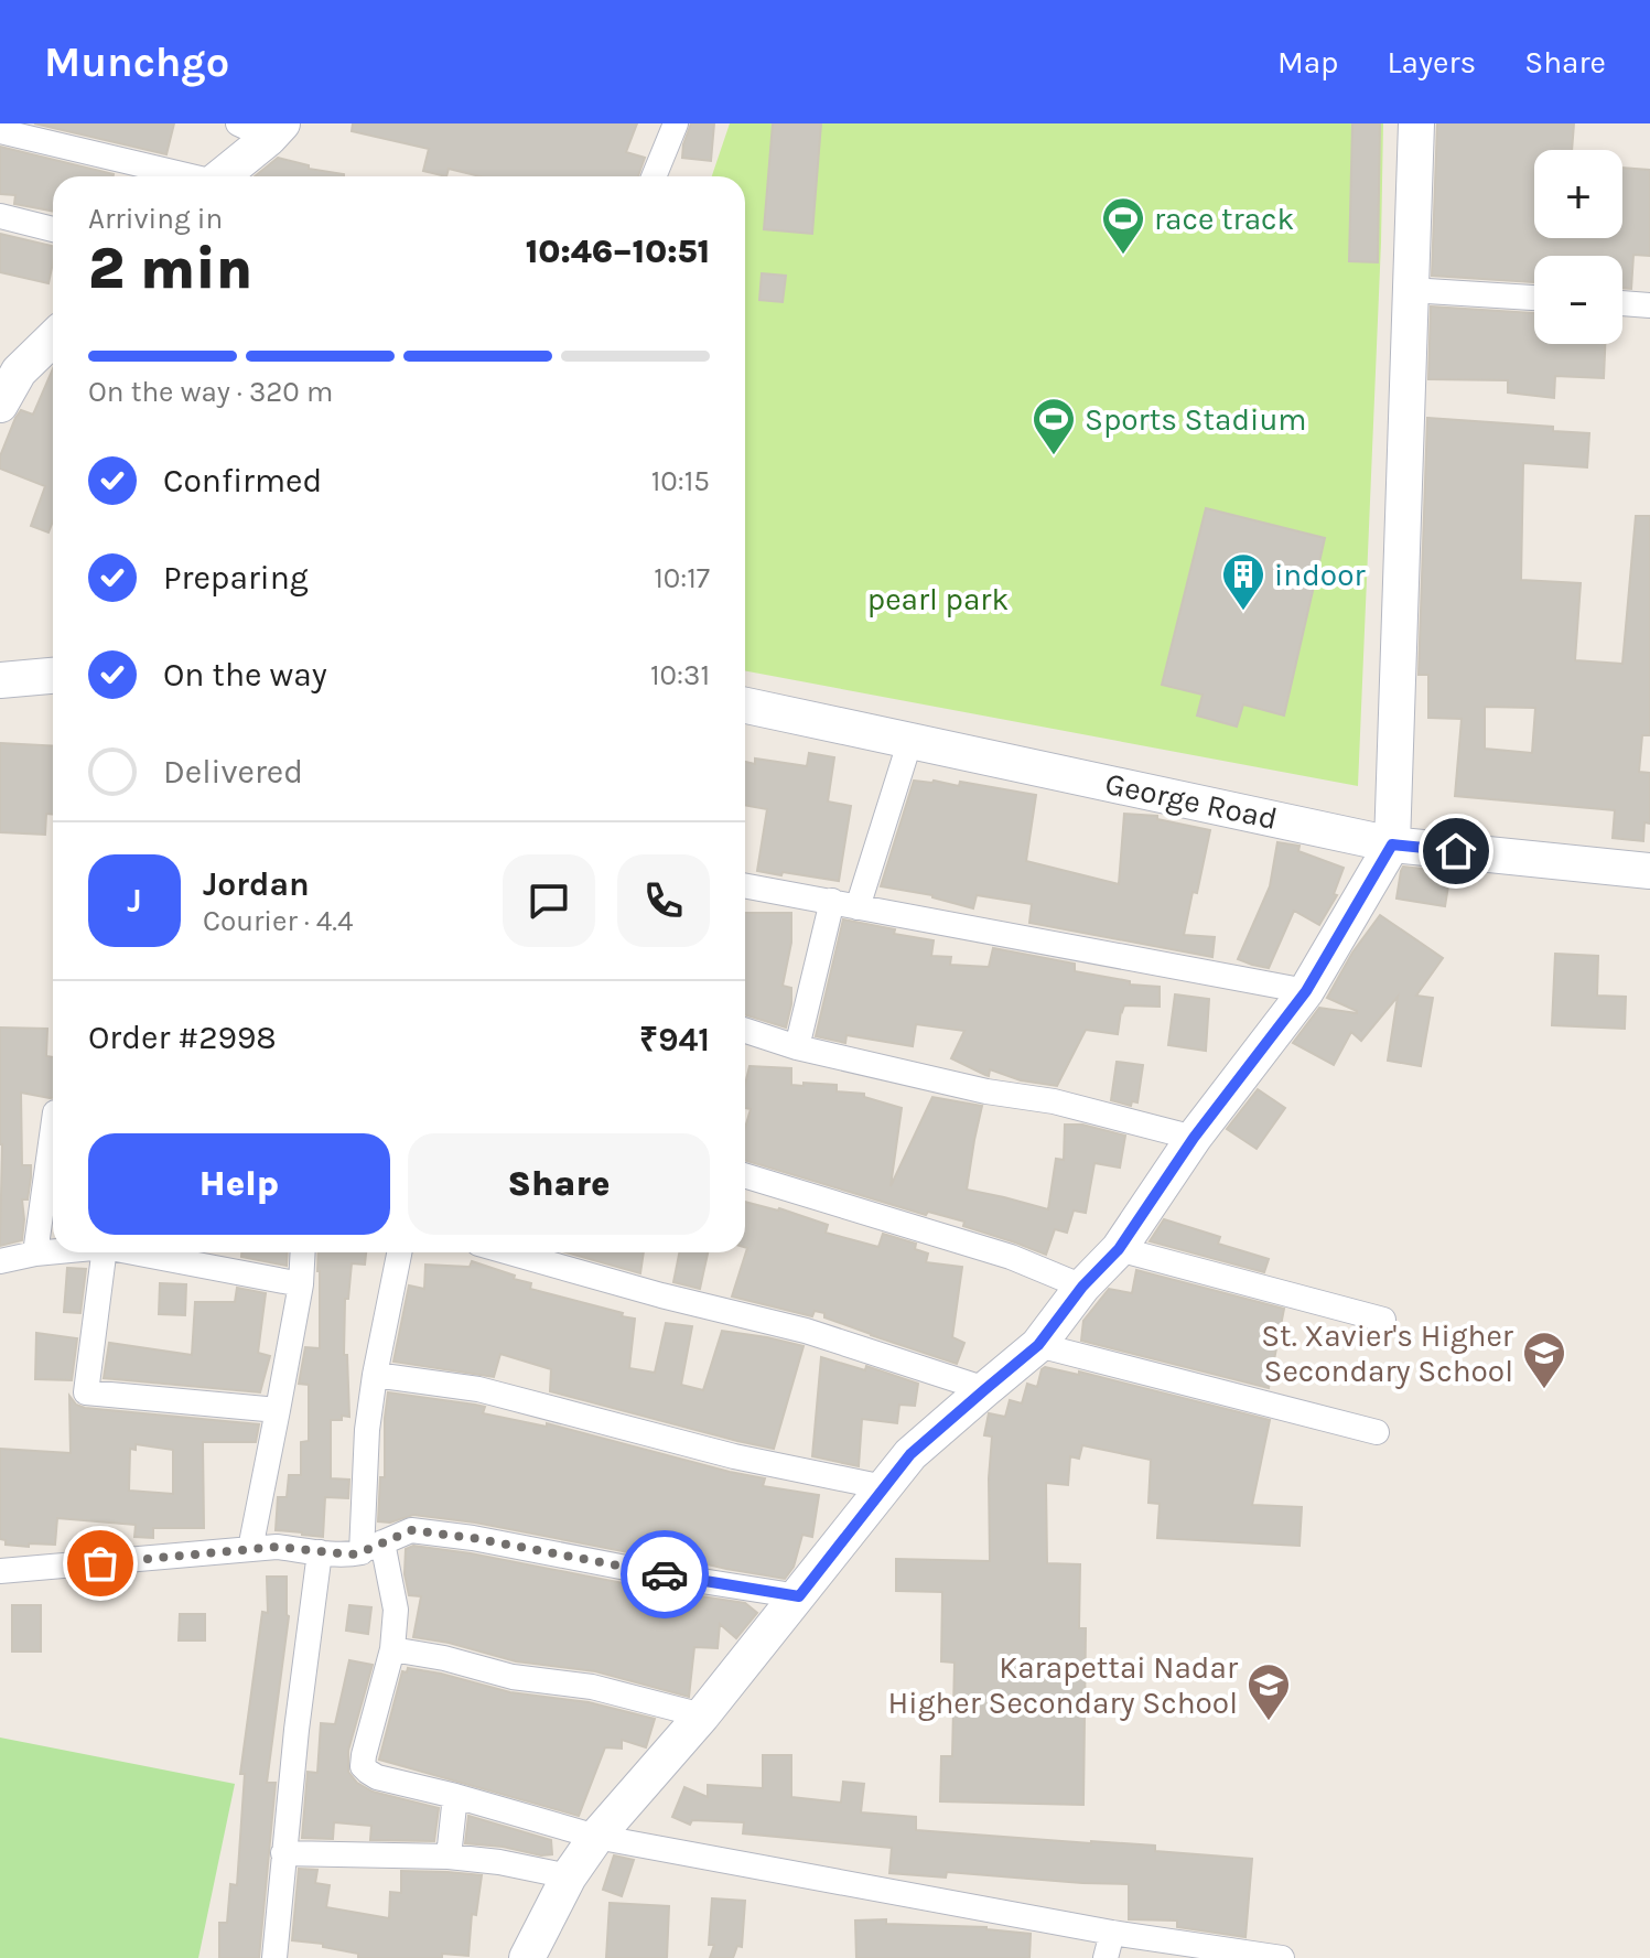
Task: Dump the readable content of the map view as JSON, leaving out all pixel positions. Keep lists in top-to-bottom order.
{
  "streets": {
    "main road": ["George Road"]
  },
  "parks": ["pearl park"],
  "places": {
    "sports": ["race track", "Sports Stadium"],
    "building": ["indoor"],
    "school or university": ["St. Xavier's Higher Secondary School", "Karapettai Nadar Higher Secondary School"]
  },
  "page": {
    "header": "Munchgo",
    "nav": ["Map", "Layers", "Share"],
    "map_buttons": ["+", "−"],
    "heading": ["2 min", "Arriving in", "10:46–10:51"],
    "panel": [
      "Jordan",
      "Courier · 4.4",
      "Order #2998",
      "₹941"
    ],
    "bar": "On the way · 320 m",
    "list": [
      ["Confirmed", "10:15"],
      ["Preparing", "10:17"],
      ["On the way", "10:31"],
      "Delivered"
    ],
    "round": "J",
    "buttons": ["Help", "Share"]
  }
}
